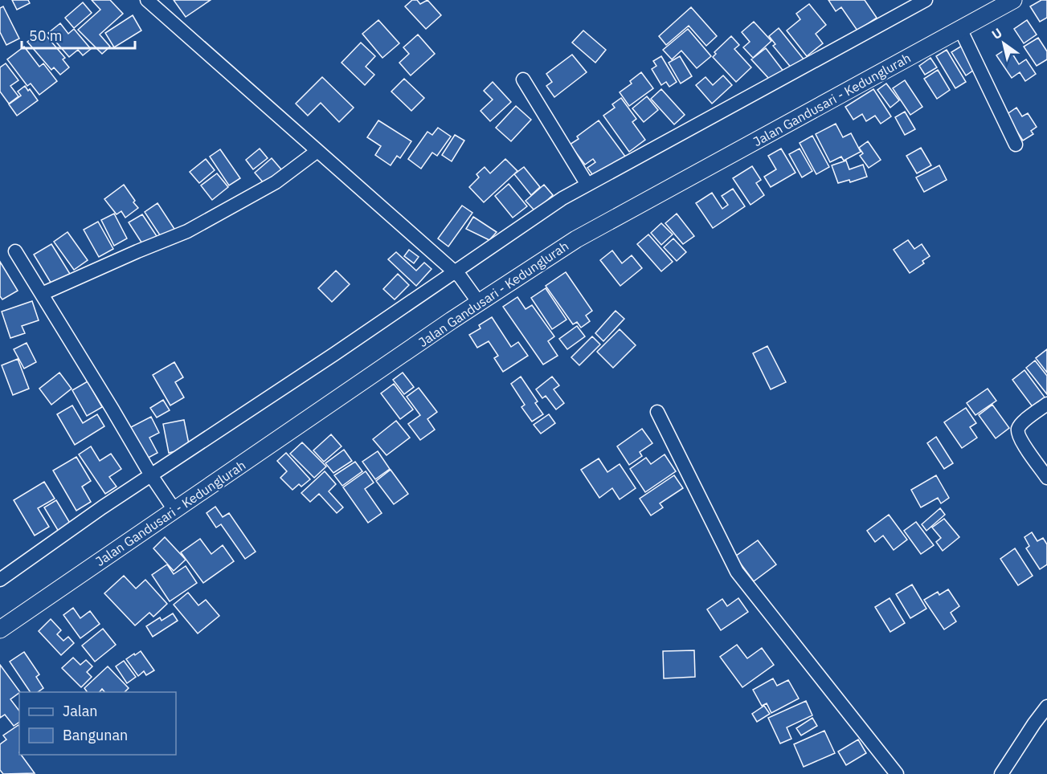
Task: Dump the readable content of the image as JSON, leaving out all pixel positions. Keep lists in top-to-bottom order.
{
  "streets": {
    "street": ["Jalan Gandusari - Kedunglurah"]
  },
  "legend": ["Jalan", "Bangunan"],
  "scale_bar": "50 m",
  "north": "top left"
}
